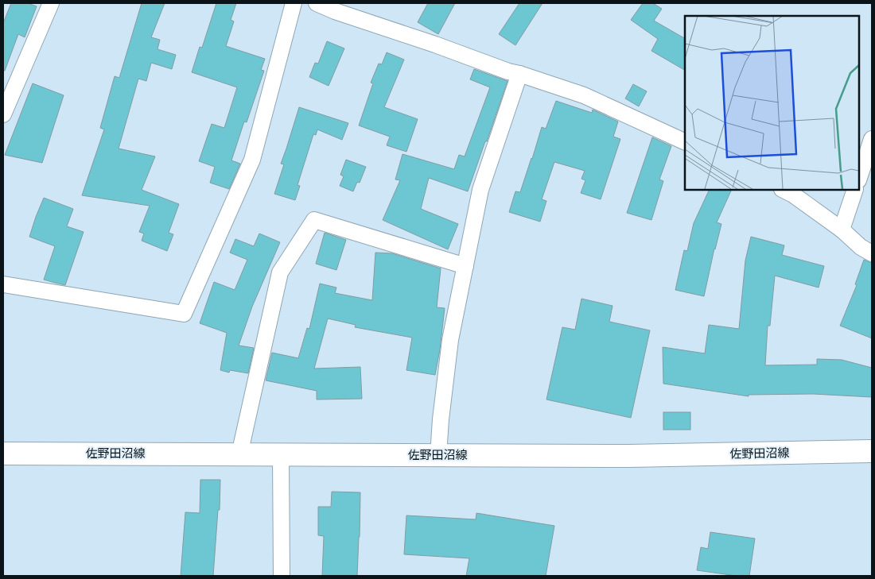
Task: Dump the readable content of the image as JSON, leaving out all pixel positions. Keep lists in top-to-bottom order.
{
  "streets": {
    "main road": ["佐野田沼線"]
  }
}
